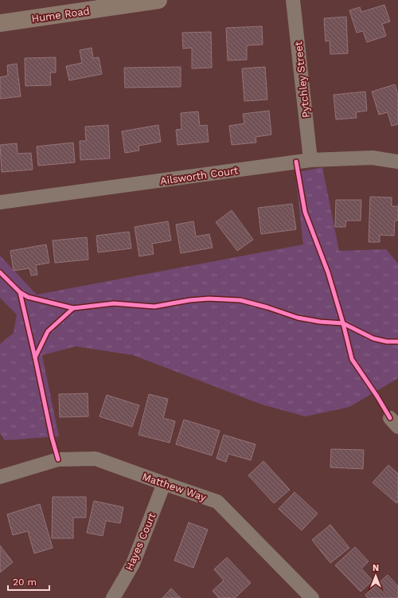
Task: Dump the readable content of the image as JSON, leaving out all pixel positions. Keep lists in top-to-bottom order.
{
  "streets": {
    "street": [
      "Hume Road",
      "Pytchley Street",
      "Ailsworth Court",
      "Matthew Way",
      "Hayes Court"
    ]
  },
  "crossings": [
    ["Pytchley Street", "Ailsworth Court"],
    ["Matthew Way", "Hayes Court"]
  ],
  "scale_bar": "20 m",
  "north": "top"
}
